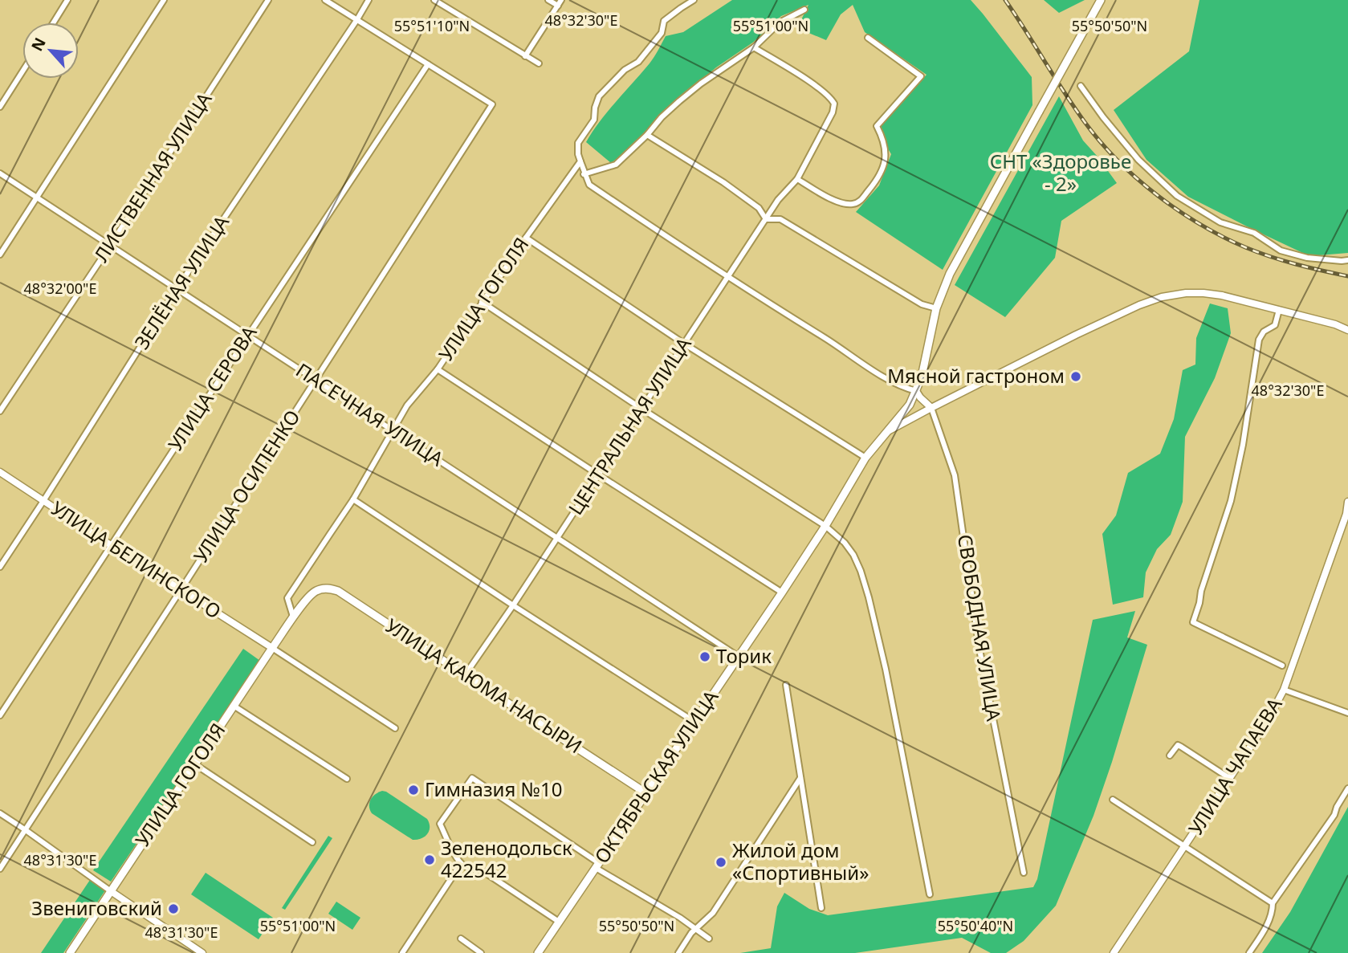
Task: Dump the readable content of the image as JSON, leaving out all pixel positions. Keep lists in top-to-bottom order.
{
  "streets": {
    "main road": ["УЛИЦА ГОГОЛЯ", "УЛИЦА КАЮМА НАСЫРИ", "ОКТЯБРЬСКАЯ УЛИЦА"],
    "street": [
      "ЛИСТВЕННАЯ УЛИЦА",
      "ЗЕЛЁНАЯ УЛИЦА",
      "УЛИЦА СЕРОВА",
      "ПАСЕЧНАЯ УЛИЦА",
      "ЦЕНТРАЛЬНАЯ УЛИЦА",
      "УЛИЦА ОСИПЕНКО",
      "УЛИЦА БЕЛИНСКОГО",
      "СВОБОДНАЯ УЛИЦА",
      "УЛИЦА ЧАПАЕВА"
    ]
  },
  "crossings": [
    ["ЛИСТВЕННАЯ УЛИЦА", "ПАСЕЧНАЯ УЛИЦА"],
    ["ЗЕЛЁНАЯ УЛИЦА", "ПАСЕЧНАЯ УЛИЦА"],
    ["ЗЕЛЁНАЯ УЛИЦА", "УЛИЦА БЕЛИНСКОГО"],
    ["УЛИЦА ГОГОЛЯ", "ПАСЕЧНАЯ УЛИЦА"],
    ["УЛИЦА ГОГОЛЯ", "УЛИЦА БЕЛИНСКОГО"],
    ["УЛИЦА ГОГОЛЯ", "УЛИЦА КАЮМА НАСЫРИ"],
    ["УЛИЦА СЕРОВА", "ПАСЕЧНАЯ УЛИЦА"],
    ["УЛИЦА СЕРОВА", "УЛИЦА ОСИПЕНКО"],
    ["УЛИЦА СЕРОВА", "УЛИЦА БЕЛИНСКОГО"],
    ["ПАСЕЧНАЯ УЛИЦА", "ЦЕНТРАЛЬНАЯ УЛИЦА"],
    ["ПАСЕЧНАЯ УЛИЦА", "УЛИЦА ОСИПЕНКО"],
    ["ПАСЕЧНАЯ УЛИЦА", "ОКТЯБРЬСКАЯ УЛИЦА"],
    ["ЦЕНТРАЛЬНАЯ УЛИЦА", "УЛИЦА КАЮМА НАСЫРИ"],
    ["УЛИЦА ОСИПЕНКО", "УЛИЦА БЕЛИНСКОГО"],
    ["СВОБОДНАЯ УЛИЦА", "ОКТЯБРЬСКАЯ УЛИЦА"],
    ["УЛИЦА КАЮМА НАСЫРИ", "ОКТЯБРЬСКАЯ УЛИЦА"]
  ],
  "parks": ["СНТ «Здоровье - 2»"],
  "places": [
    "Мясной гастроном",
    "Торик",
    "Гимназия №10",
    "Зеленодольск 422542",
    "Жилой дом «Спортивный»",
    "Звениговский"
  ],
  "north": "top left",
  "coordinates": [
    "48°32'30\"E",
    "55°51'10\"N",
    "55°51'00\"N",
    "55°50'50\"N",
    "48°32'00\"E",
    "48°31'30\"E",
    "55°50'40\"N"
  ]
}
